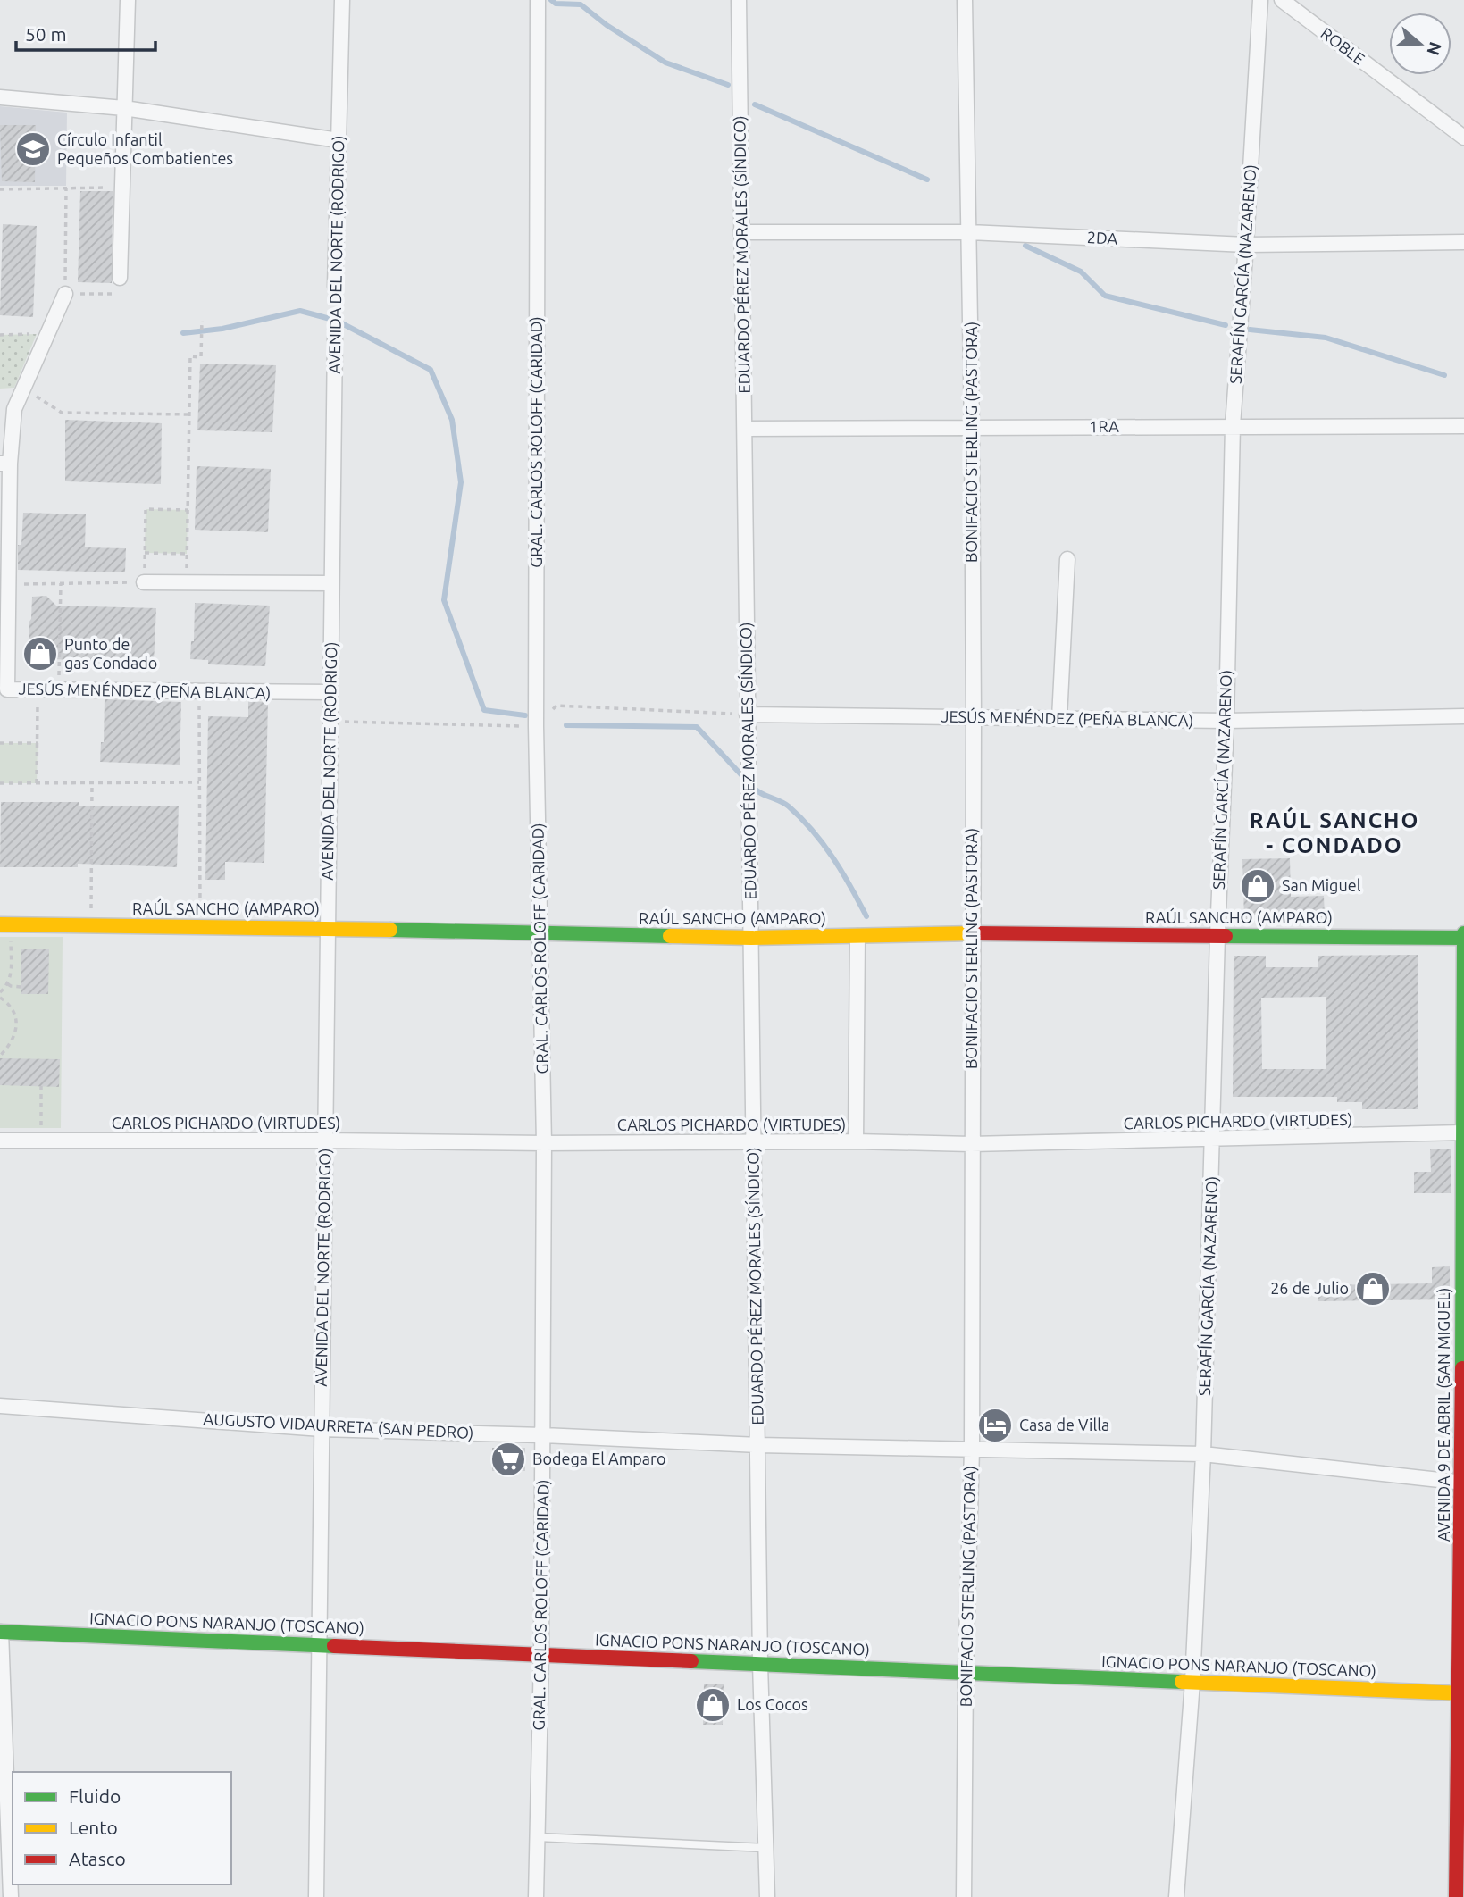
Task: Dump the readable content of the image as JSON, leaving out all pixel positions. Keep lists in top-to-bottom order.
{
  "streets": {
    "street": [
      "ROBLE",
      "2DA",
      "AVENIDA DEL NORTE (RODRIGO)",
      "EDUARDO PÉREZ MORALES (SÍNDICO)",
      "SERAFÍN GARCÍA (NAZARENO)",
      "1RA",
      "GRAL. CARLOS ROLOFF (CARIDAD)",
      "BONIFACIO STERLING (PASTORA)",
      "JESÚS MENÉNDEZ (PEÑA BLANCA)",
      "RAÚL SANCHO (AMPARO)",
      "CARLOS PICHARDO (VIRTUDES)",
      "AVENIDA 9 DE ABRIL (SAN MIGUEL)",
      "AUGUSTO VIDAURRETA (SAN PEDRO)",
      "IGNACIO PONS NARANJO (TOSCANO)"
    ]
  },
  "crossings": [
    ["2DA", "EDUARDO PÉREZ MORALES (SÍNDICO)"],
    ["2DA", "SERAFÍN GARCÍA (NAZARENO)"],
    ["2DA", "BONIFACIO STERLING (PASTORA)"],
    ["AVENIDA DEL NORTE (RODRIGO)", "JESÚS MENÉNDEZ (PEÑA BLANCA)"],
    ["AVENIDA DEL NORTE (RODRIGO)", "RAÚL SANCHO (AMPARO)"],
    ["AVENIDA DEL NORTE (RODRIGO)", "CARLOS PICHARDO (VIRTUDES)"],
    ["AVENIDA DEL NORTE (RODRIGO)", "AUGUSTO VIDAURRETA (SAN PEDRO)"],
    ["AVENIDA DEL NORTE (RODRIGO)", "IGNACIO PONS NARANJO (TOSCANO)"],
    ["EDUARDO PÉREZ MORALES (SÍNDICO)", "1RA"],
    ["EDUARDO PÉREZ MORALES (SÍNDICO)", "JESÚS MENÉNDEZ (PEÑA BLANCA)"],
    ["EDUARDO PÉREZ MORALES (SÍNDICO)", "RAÚL SANCHO (AMPARO)"],
    ["EDUARDO PÉREZ MORALES (SÍNDICO)", "CARLOS PICHARDO (VIRTUDES)"],
    ["EDUARDO PÉREZ MORALES (SÍNDICO)", "AUGUSTO VIDAURRETA (SAN PEDRO)"],
    ["EDUARDO PÉREZ MORALES (SÍNDICO)", "IGNACIO PONS NARANJO (TOSCANO)"],
    ["SERAFÍN GARCÍA (NAZARENO)", "1RA"],
    ["SERAFÍN GARCÍA (NAZARENO)", "JESÚS MENÉNDEZ (PEÑA BLANCA)"],
    ["SERAFÍN GARCÍA (NAZARENO)", "RAÚL SANCHO (AMPARO)"],
    ["SERAFÍN GARCÍA (NAZARENO)", "CARLOS PICHARDO (VIRTUDES)"],
    ["SERAFÍN GARCÍA (NAZARENO)", "AUGUSTO VIDAURRETA (SAN PEDRO)"],
    ["SERAFÍN GARCÍA (NAZARENO)", "IGNACIO PONS NARANJO (TOSCANO)"],
    ["1RA", "BONIFACIO STERLING (PASTORA)"],
    ["GRAL. CARLOS ROLOFF (CARIDAD)", "RAÚL SANCHO (AMPARO)"],
    ["GRAL. CARLOS ROLOFF (CARIDAD)", "CARLOS PICHARDO (VIRTUDES)"],
    ["GRAL. CARLOS ROLOFF (CARIDAD)", "AUGUSTO VIDAURRETA (SAN PEDRO)"],
    ["GRAL. CARLOS ROLOFF (CARIDAD)", "IGNACIO PONS NARANJO (TOSCANO)"],
    ["BONIFACIO STERLING (PASTORA)", "JESÚS MENÉNDEZ (PEÑA BLANCA)"],
    ["BONIFACIO STERLING (PASTORA)", "RAÚL SANCHO (AMPARO)"],
    ["BONIFACIO STERLING (PASTORA)", "CARLOS PICHARDO (VIRTUDES)"],
    ["BONIFACIO STERLING (PASTORA)", "AUGUSTO VIDAURRETA (SAN PEDRO)"],
    ["BONIFACIO STERLING (PASTORA)", "IGNACIO PONS NARANJO (TOSCANO)"],
    ["RAÚL SANCHO (AMPARO)", "AVENIDA 9 DE ABRIL (SAN MIGUEL)"],
    ["CARLOS PICHARDO (VIRTUDES)", "AVENIDA 9 DE ABRIL (SAN MIGUEL)"],
    ["AVENIDA 9 DE ABRIL (SAN MIGUEL)", "AUGUSTO VIDAURRETA (SAN PEDRO)"],
    ["AVENIDA 9 DE ABRIL (SAN MIGUEL)", "IGNACIO PONS NARANJO (TOSCANO)"]
  ],
  "districts": ["RAÚL SANCHO - CONDADO"],
  "places": {
    "school or university": ["Círculo Infantil Pequeños Combatientes"],
    "shop": [
      "Punto de gas Condado",
      "San Miguel",
      "26 de Julio",
      "Los Cocos"
    ],
    "hotel": ["Casa de Villa"],
    "supermarket": ["Bodega El Amparo"]
  },
  "legend": ["Fluido", "Lento", "Atasco"],
  "scale_bar": "50 m",
  "north": "right"
}
